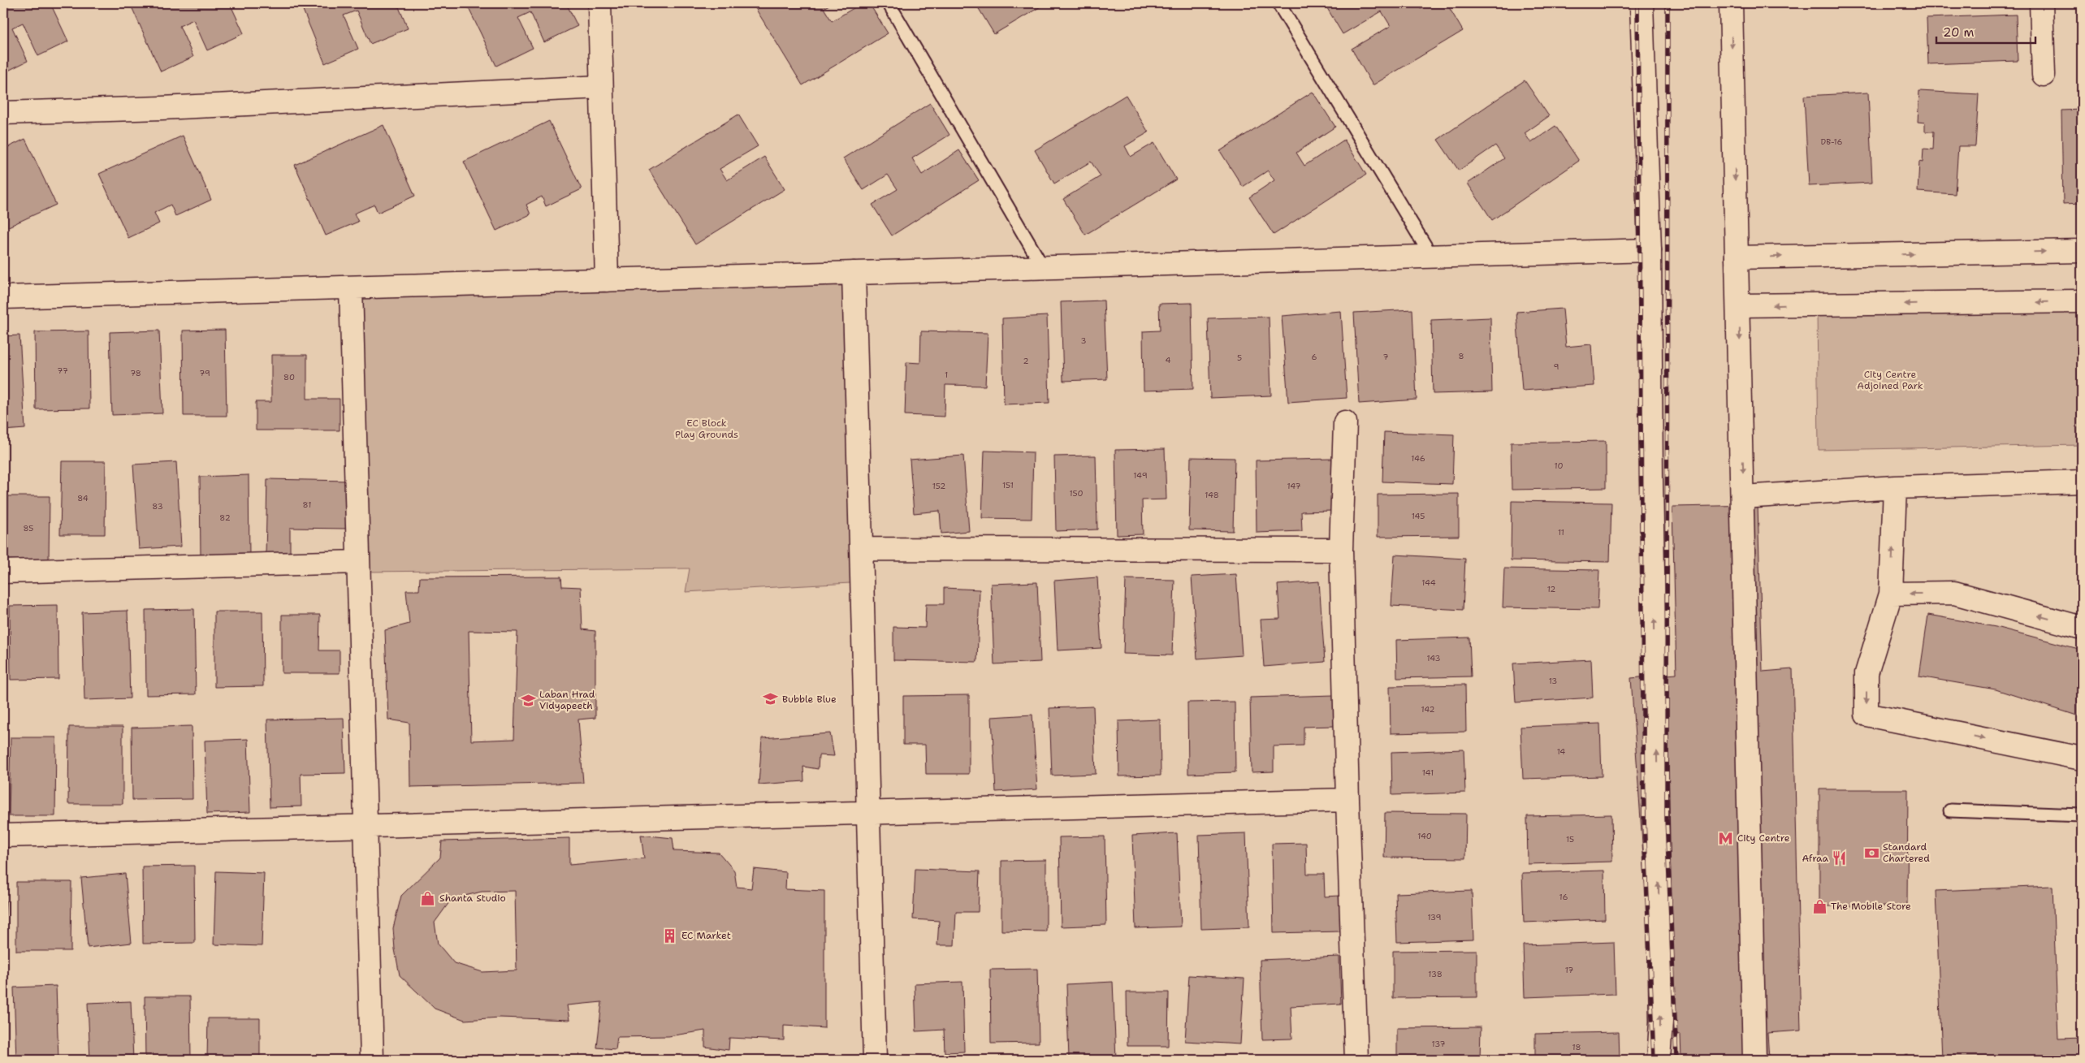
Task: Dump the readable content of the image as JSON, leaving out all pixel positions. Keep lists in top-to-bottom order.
{
  "parks": ["City Centre Adjoined Park", "EC Block Play Grounds"],
  "places": {
    "school or university": ["Bubble Blue", "Laban Hrad Vidyapeeth"],
    "metro station": ["City Centre"],
    "bank": ["Standard Chartered"],
    "restaurant": ["Afraa"],
    "shop": ["Shanta Studio", "The Mobile Store"],
    "building": ["EC Market"]
  },
  "house_numbers": [
    "DB-16",
    "3",
    "8",
    "6",
    "7",
    "5",
    "4",
    "2",
    "9",
    "77",
    "78",
    "79",
    "1",
    "80",
    "146",
    "10",
    "149",
    "151",
    "152",
    "147",
    "150",
    "148",
    "84",
    "81",
    "83",
    "145",
    "82",
    "85",
    "11",
    "144",
    "12",
    "143",
    "13",
    "142",
    "14",
    "141",
    "140",
    "15",
    "16",
    "139",
    "17",
    "138",
    "137",
    "18"
  ],
  "scale_bar": "20 m"
}
